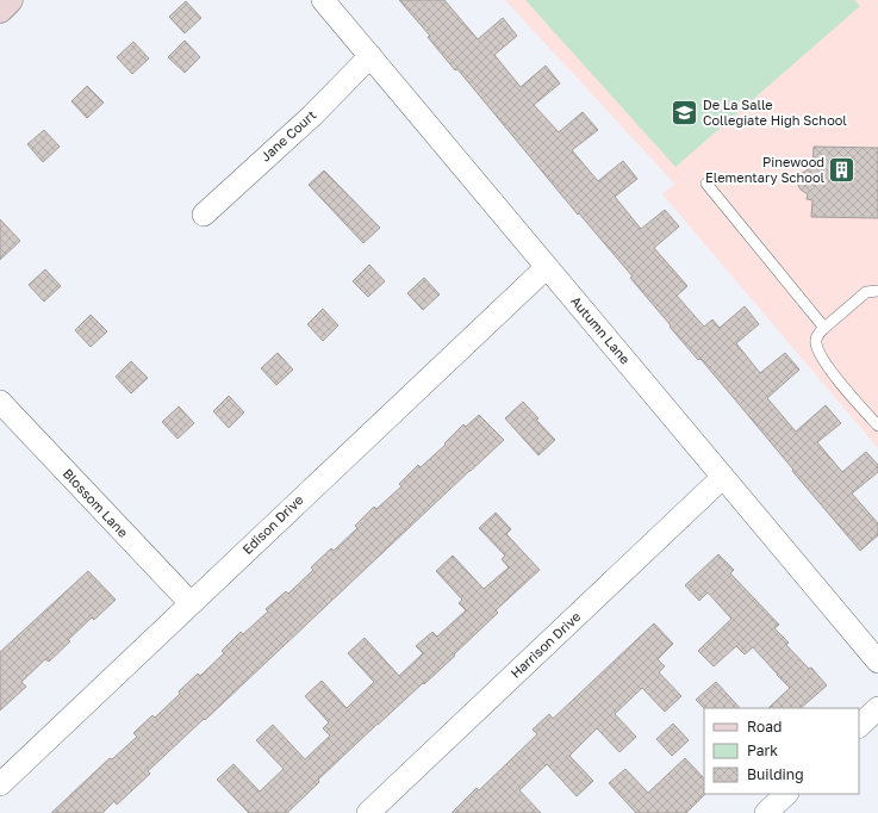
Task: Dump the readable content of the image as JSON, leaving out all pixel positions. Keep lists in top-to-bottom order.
{
  "streets": {
    "street": [
      "Jane Court",
      "Autumn Lane",
      "Blossom Lane",
      "Edison Drive",
      "Harrison Drive"
    ]
  },
  "crossings": [
    ["Jane Court", "Autumn Lane"],
    ["Autumn Lane", "Edison Drive"],
    ["Autumn Lane", "Harrison Drive"],
    ["Blossom Lane", "Edison Drive"]
  ],
  "places": {
    "school or university": ["De La Salle Collegiate High School"],
    "building": ["Pinewood Elementary School"]
  },
  "legend": ["Road", "Park", "Building"]
}
